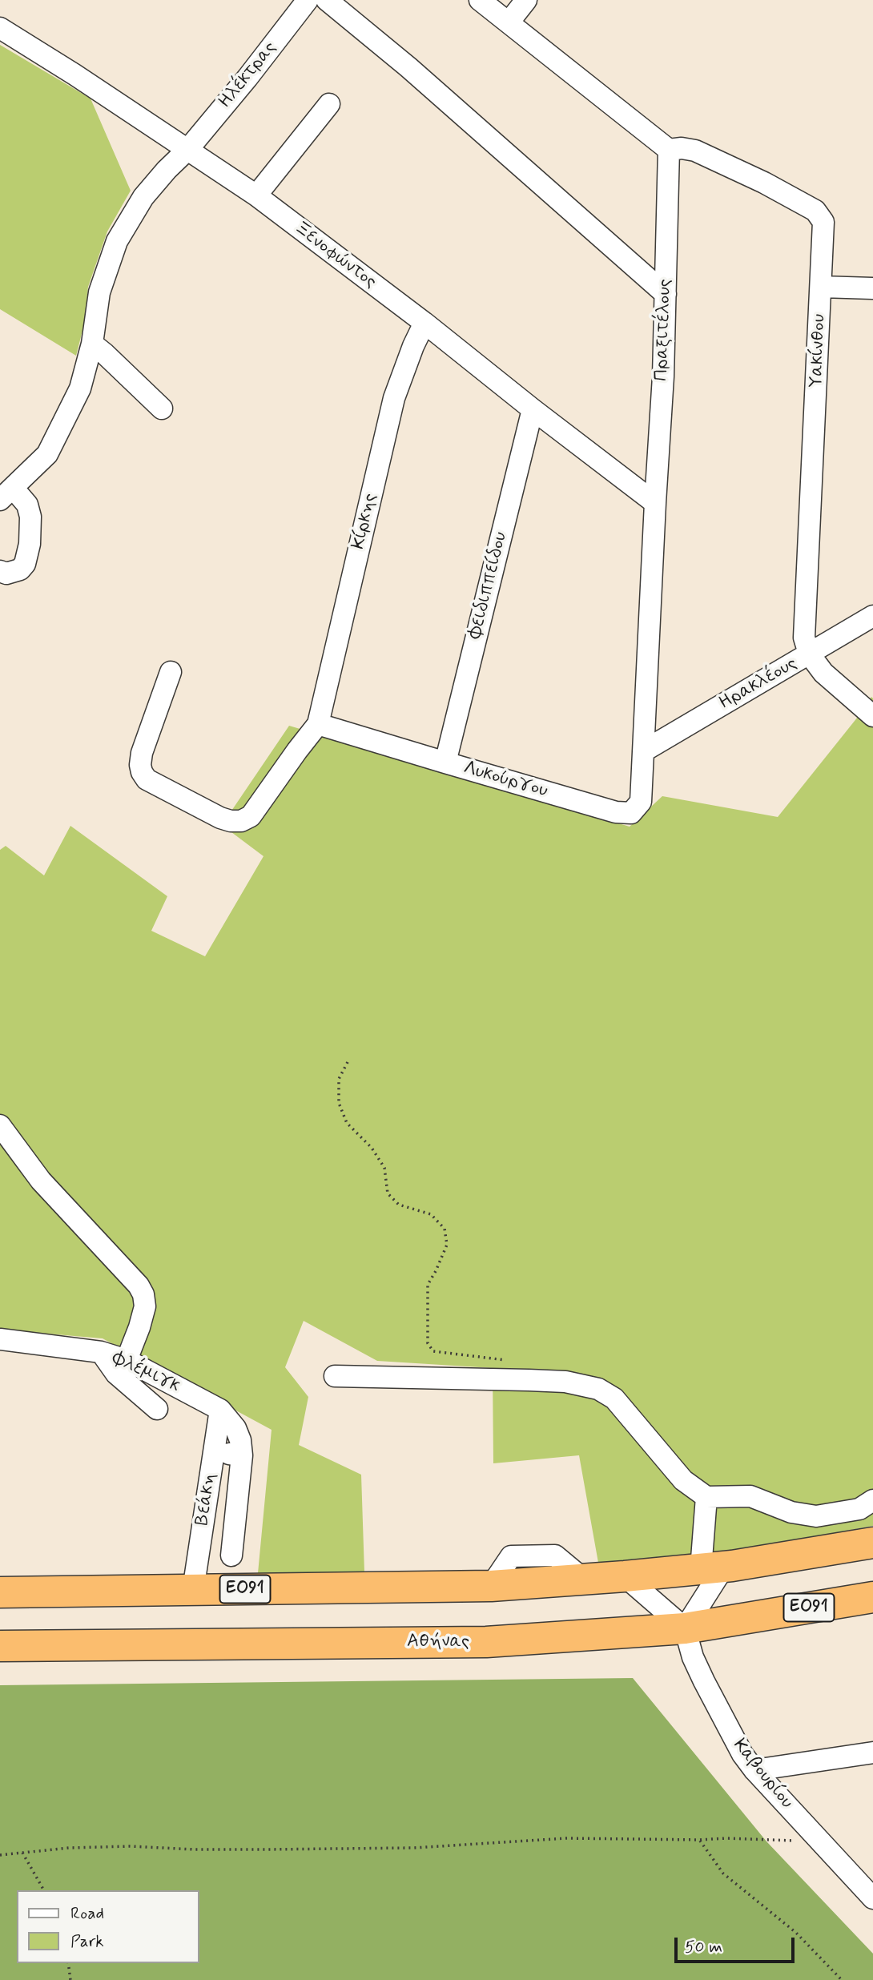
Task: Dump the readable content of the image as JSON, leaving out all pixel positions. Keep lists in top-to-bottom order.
{
  "streets": {
    "highway": ["ΕΟ91", "Αθήνας"],
    "street": [
      "Ηλέκτρας",
      "Ξενοφώντος",
      "Πραξιτέλους",
      "Υακίνθου",
      "Κίρκης",
      "Φειδιππείδου",
      "Ηρακλέους",
      "Λυκούργου",
      "Φλέμιγκ",
      "Βεάκη",
      "Καβουρίου"
    ]
  },
  "crossings": [
    ["Ηλέκτρας", "Ξενοφώντος"],
    ["Ξενοφώντος", "Πραξιτέλους"],
    ["Ξενοφώντος", "Κίρκης"],
    ["Ξενοφώντος", "Φειδιππείδου"],
    ["Πραξιτέλους", "Υακίνθου"],
    ["Πραξιτέλους", "Ηρακλέους"],
    ["Πραξιτέλους", "Λυκούργου"],
    ["Υακίνθου", "Ηρακλέους"],
    ["Κίρκης", "Λυκούργου"],
    ["Φειδιππείδου", "Λυκούργου"],
    ["Ηρακλέους", "Λυκούργου"],
    ["Φλέμιγκ", "Βεάκη"],
    ["Βεάκη", "ΕΟ91"],
    ["Αθήνας", "Καβουρίου"]
  ],
  "legend": ["Road", "Park"],
  "scale_bar": "50 m"
}
